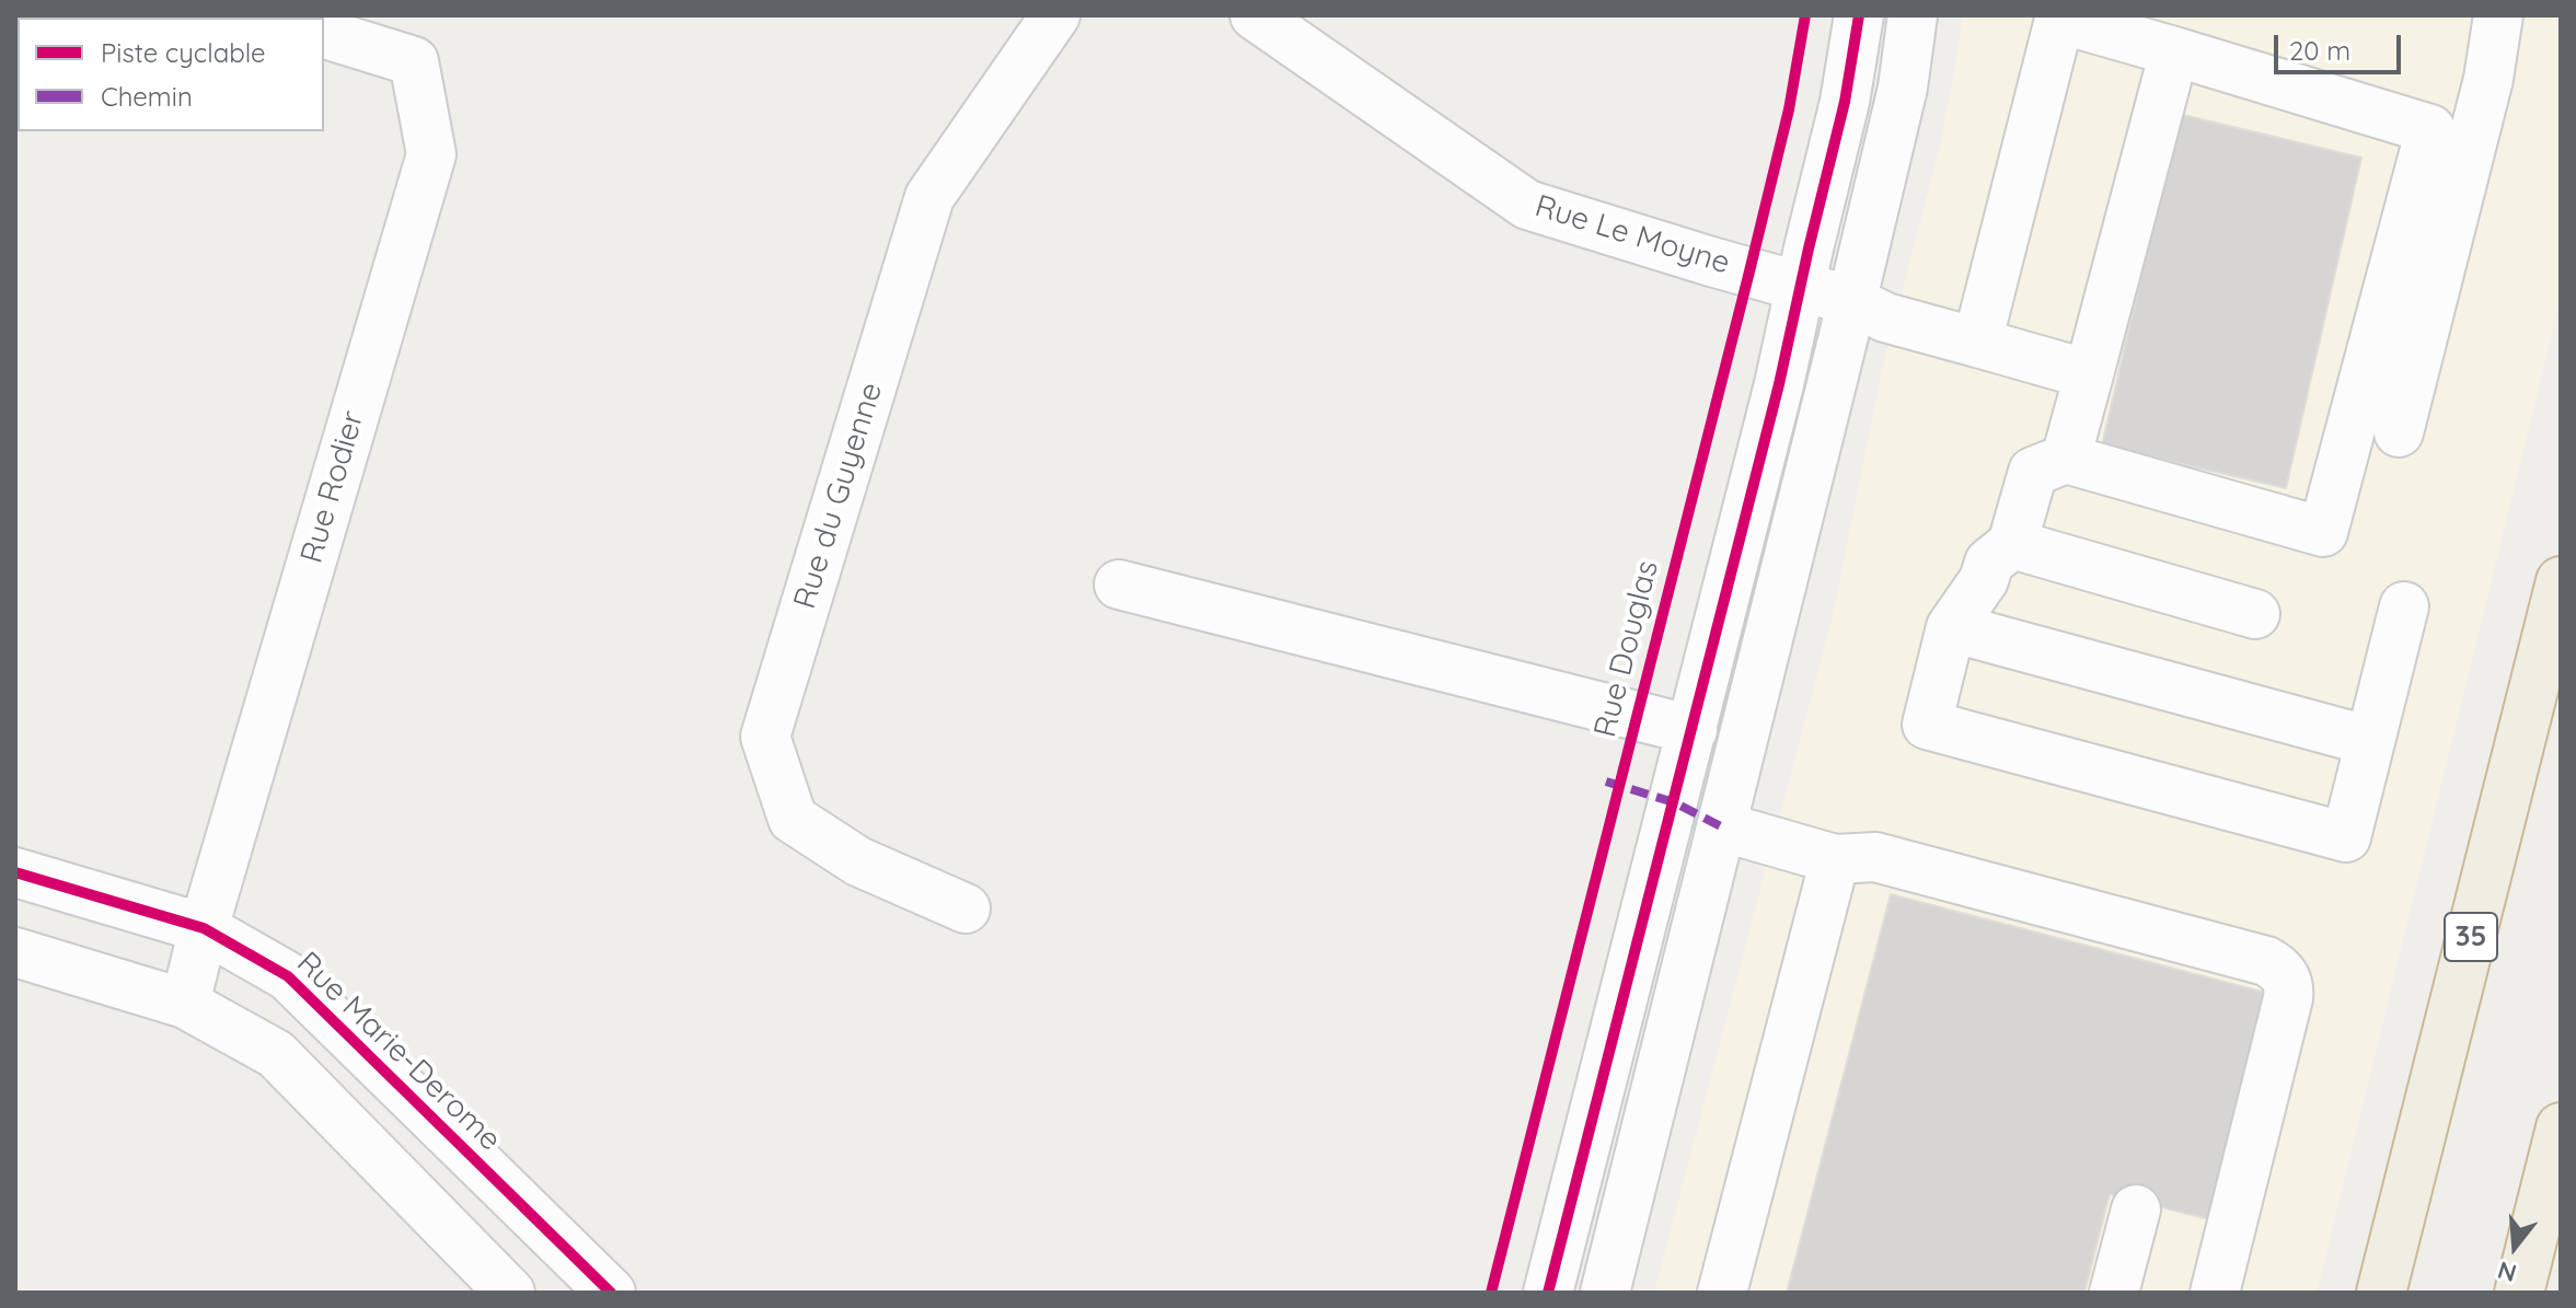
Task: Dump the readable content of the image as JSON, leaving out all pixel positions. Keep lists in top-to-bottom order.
{
  "streets": {
    "highway": ["35"],
    "street": [
      "Rue Le Moyne",
      "Rue Rodier",
      "Rue du Guyenne",
      "Rue Douglas",
      "Rue Marie-Derome"
    ]
  },
  "crossings": [
    ["Rue Rodier", "Rue Marie-Derome"]
  ],
  "legend": ["Piste cyclable", "Chemin"],
  "scale_bar": "20 m",
  "north": "bottom"
}
